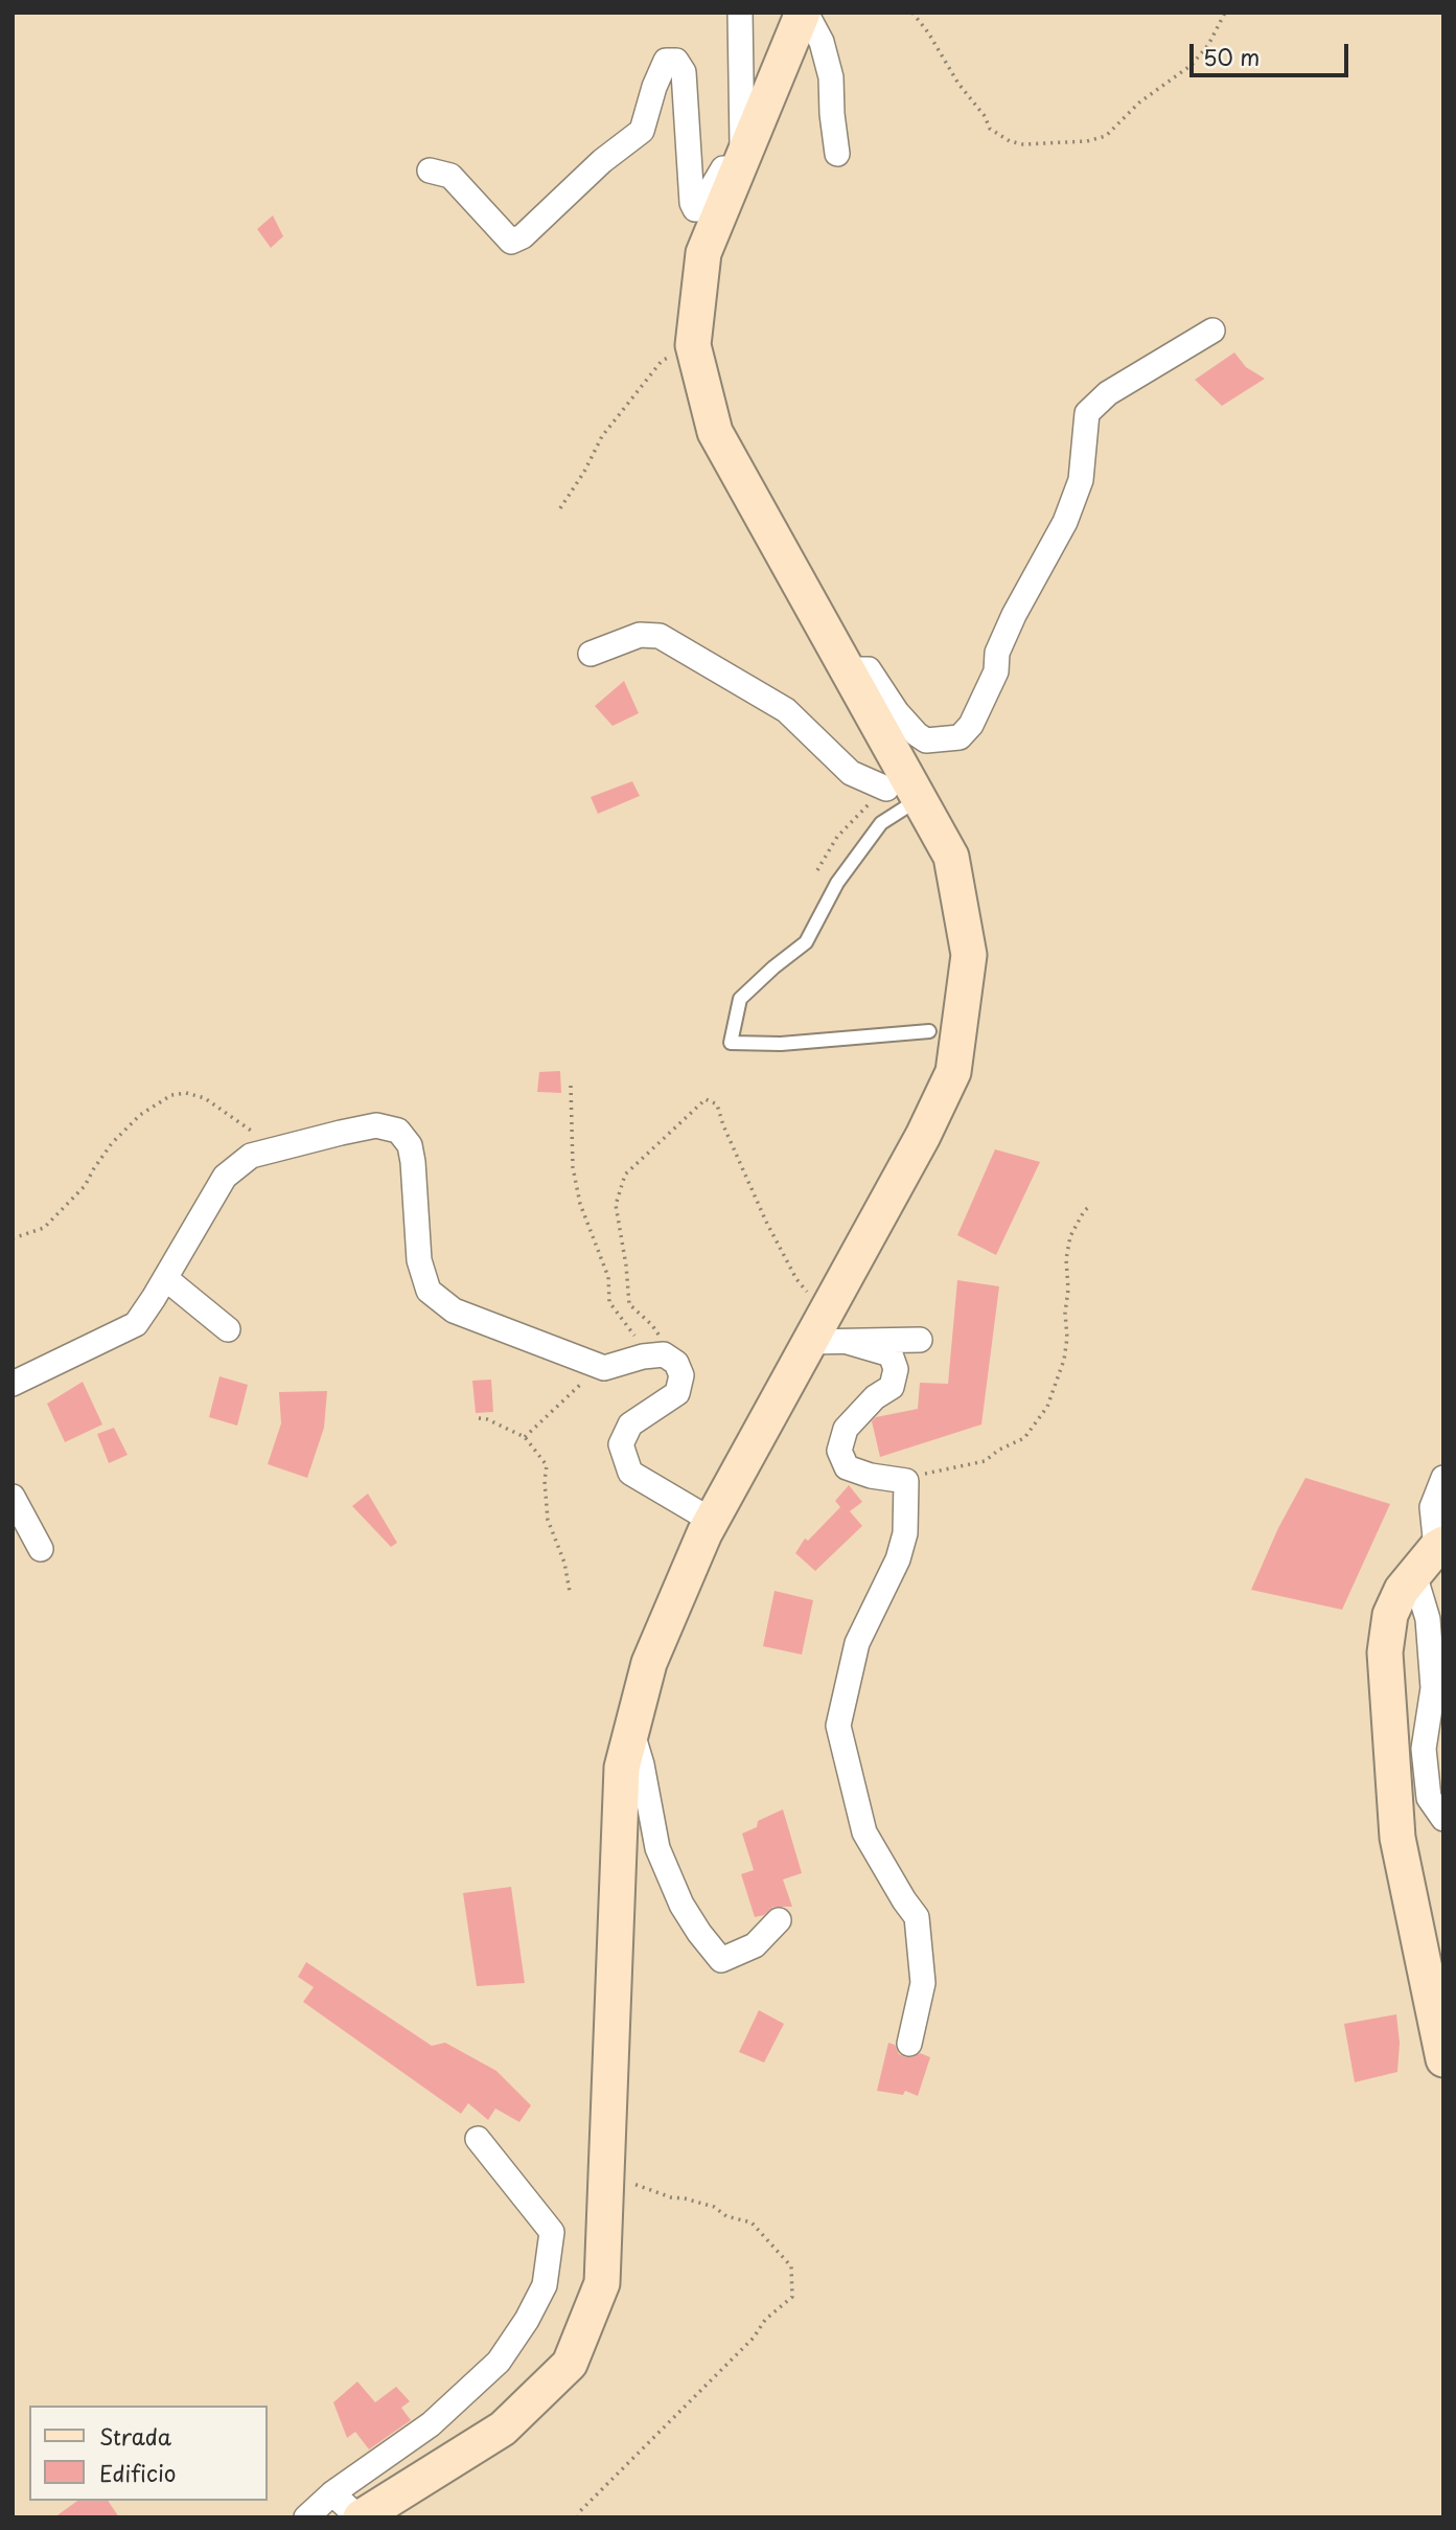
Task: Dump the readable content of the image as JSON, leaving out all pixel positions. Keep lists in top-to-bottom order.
{
  "legend": ["Strada", "Edificio"],
  "scale_bar": "50 m"
}
